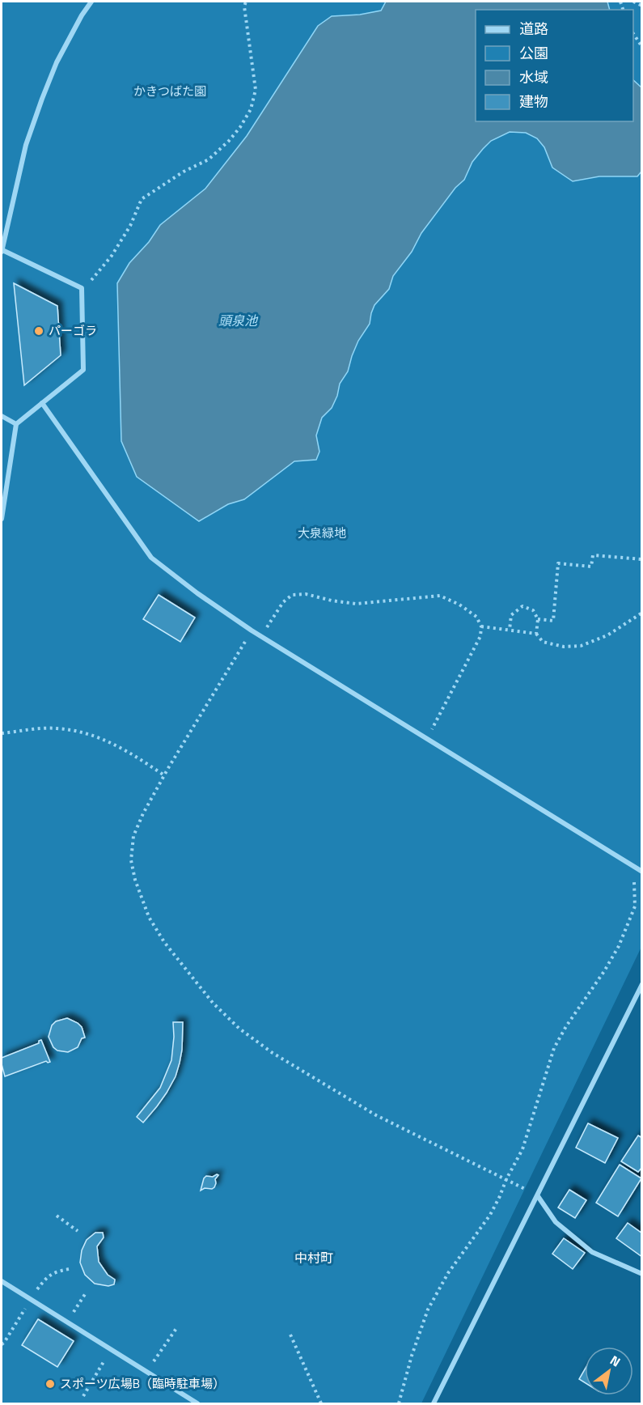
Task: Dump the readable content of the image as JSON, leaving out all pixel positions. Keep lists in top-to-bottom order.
{
  "districts": ["中村町"],
  "water": ["頭泉池"],
  "parks": ["かきつばた園", "大泉緑地"],
  "places": ["パーゴラ", "スポーツ広場B（臨時駐車場）"],
  "legend": [
    "道路",
    "公園",
    "水域",
    "建物"
  ],
  "north": "top right"
}
